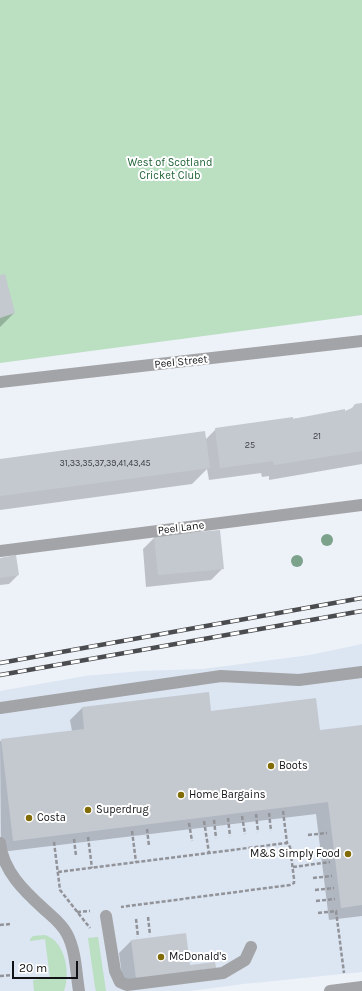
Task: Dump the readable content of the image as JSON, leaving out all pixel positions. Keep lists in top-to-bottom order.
{
  "streets": {
    "street": ["Peel Street", "Peel Lane"]
  },
  "parks": ["West of Scotland Cricket Club"],
  "places": [
    "Boots",
    "Home Bargains",
    "Superdrug",
    "Costa",
    "M&S Simply Food",
    "McDonald's"
  ],
  "house_numbers": ["21", "25", "31,33,35,37,39,41,43,45"],
  "scale_bar": "20 m"
}
